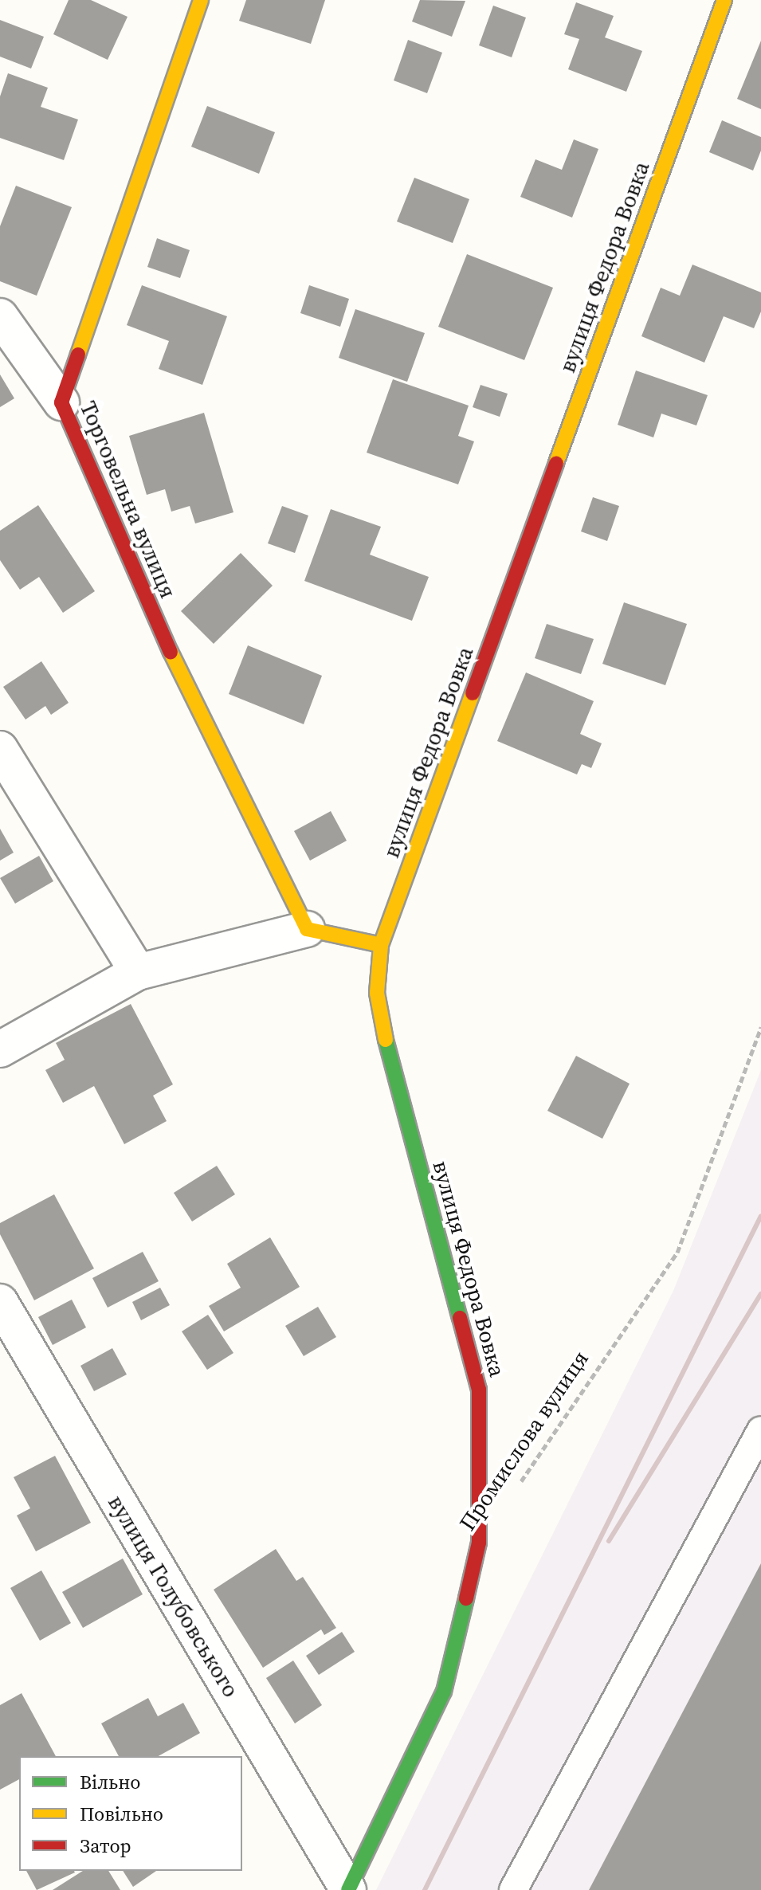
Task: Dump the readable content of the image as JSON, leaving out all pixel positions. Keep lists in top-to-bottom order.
{
  "streets": {
    "street": [
      "вулиця Федора Вовка",
      "Торговельна вулиця",
      "Промислова вулиця",
      "вулиця Голубовського"
    ]
  },
  "crossings": [
    ["вулиця Федора Вовка", "Промислова вулиця"],
    ["Промислова вулиця", "вулиця Голубовського"]
  ],
  "legend": ["Вільно", "Повільно", "Затор"]
}
